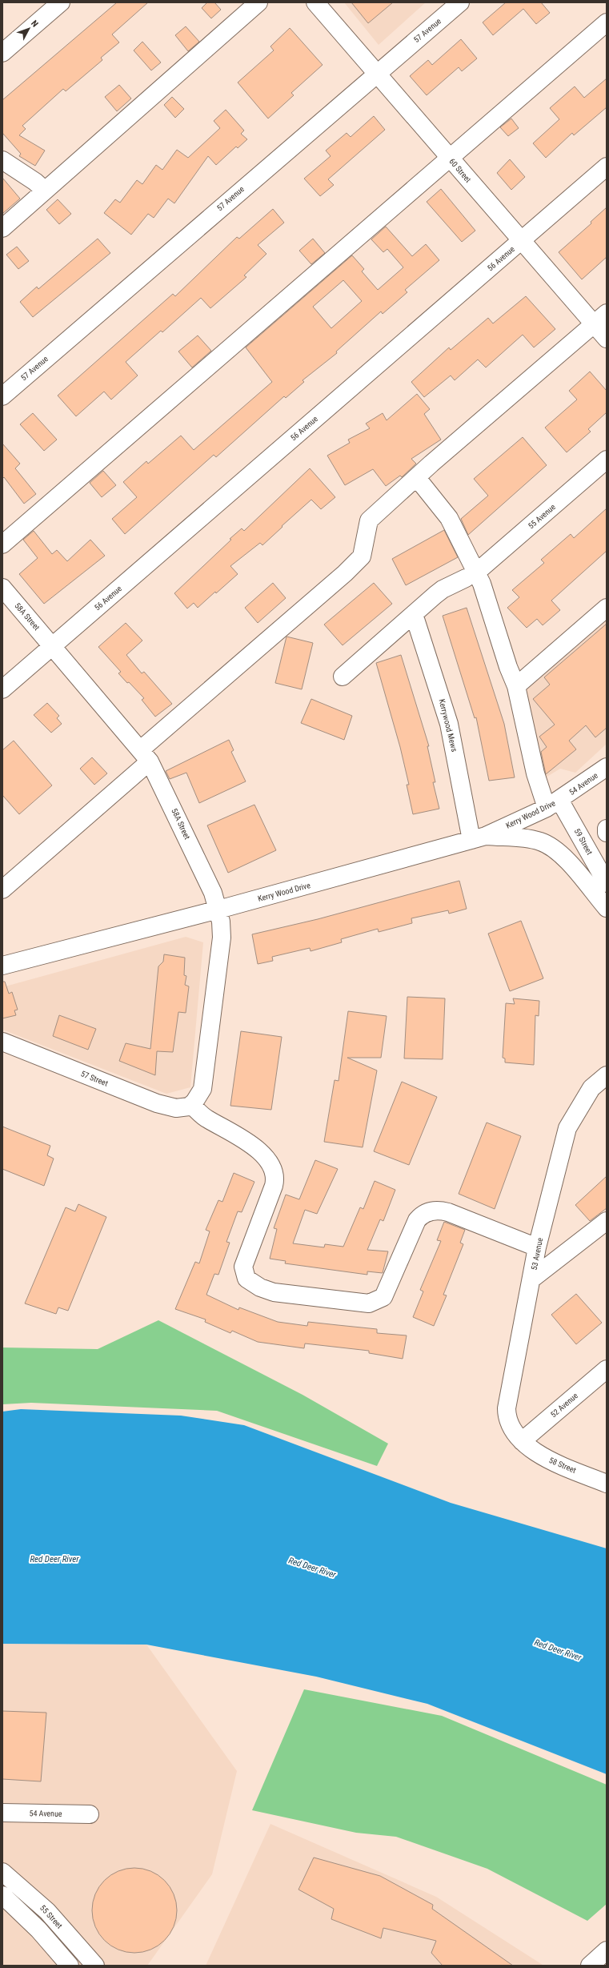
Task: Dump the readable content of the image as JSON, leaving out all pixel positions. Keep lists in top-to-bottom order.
{
  "streets": {
    "street": [
      "57 Avenue",
      "60 Street",
      "56 Avenue",
      "55 Avenue",
      "58A Street",
      "Kerrywood Mews",
      "54 Avenue",
      "Kerry Wood Drive",
      "59 Street",
      "57 Street",
      "53 Avenue",
      "52 Avenue",
      "58 Street",
      "55 Street"
    ]
  },
  "crossings": [
    ["57 Avenue", "60 Street"],
    ["60 Street", "56 Avenue"],
    ["56 Avenue", "58A Street"],
    ["55 Avenue", "59 Street"],
    ["58A Street", "Kerry Wood Drive"],
    ["58A Street", "57 Street"],
    ["Kerrywood Mews", "Kerry Wood Drive"],
    ["54 Avenue", "Kerry Wood Drive"],
    ["54 Avenue", "59 Street"],
    ["Kerry Wood Drive", "59 Street"],
    ["53 Avenue", "52 Avenue"],
    ["53 Avenue", "58 Street"],
    ["52 Avenue", "58 Street"]
  ],
  "water": ["Red Deer River"],
  "north": "top right"
}
